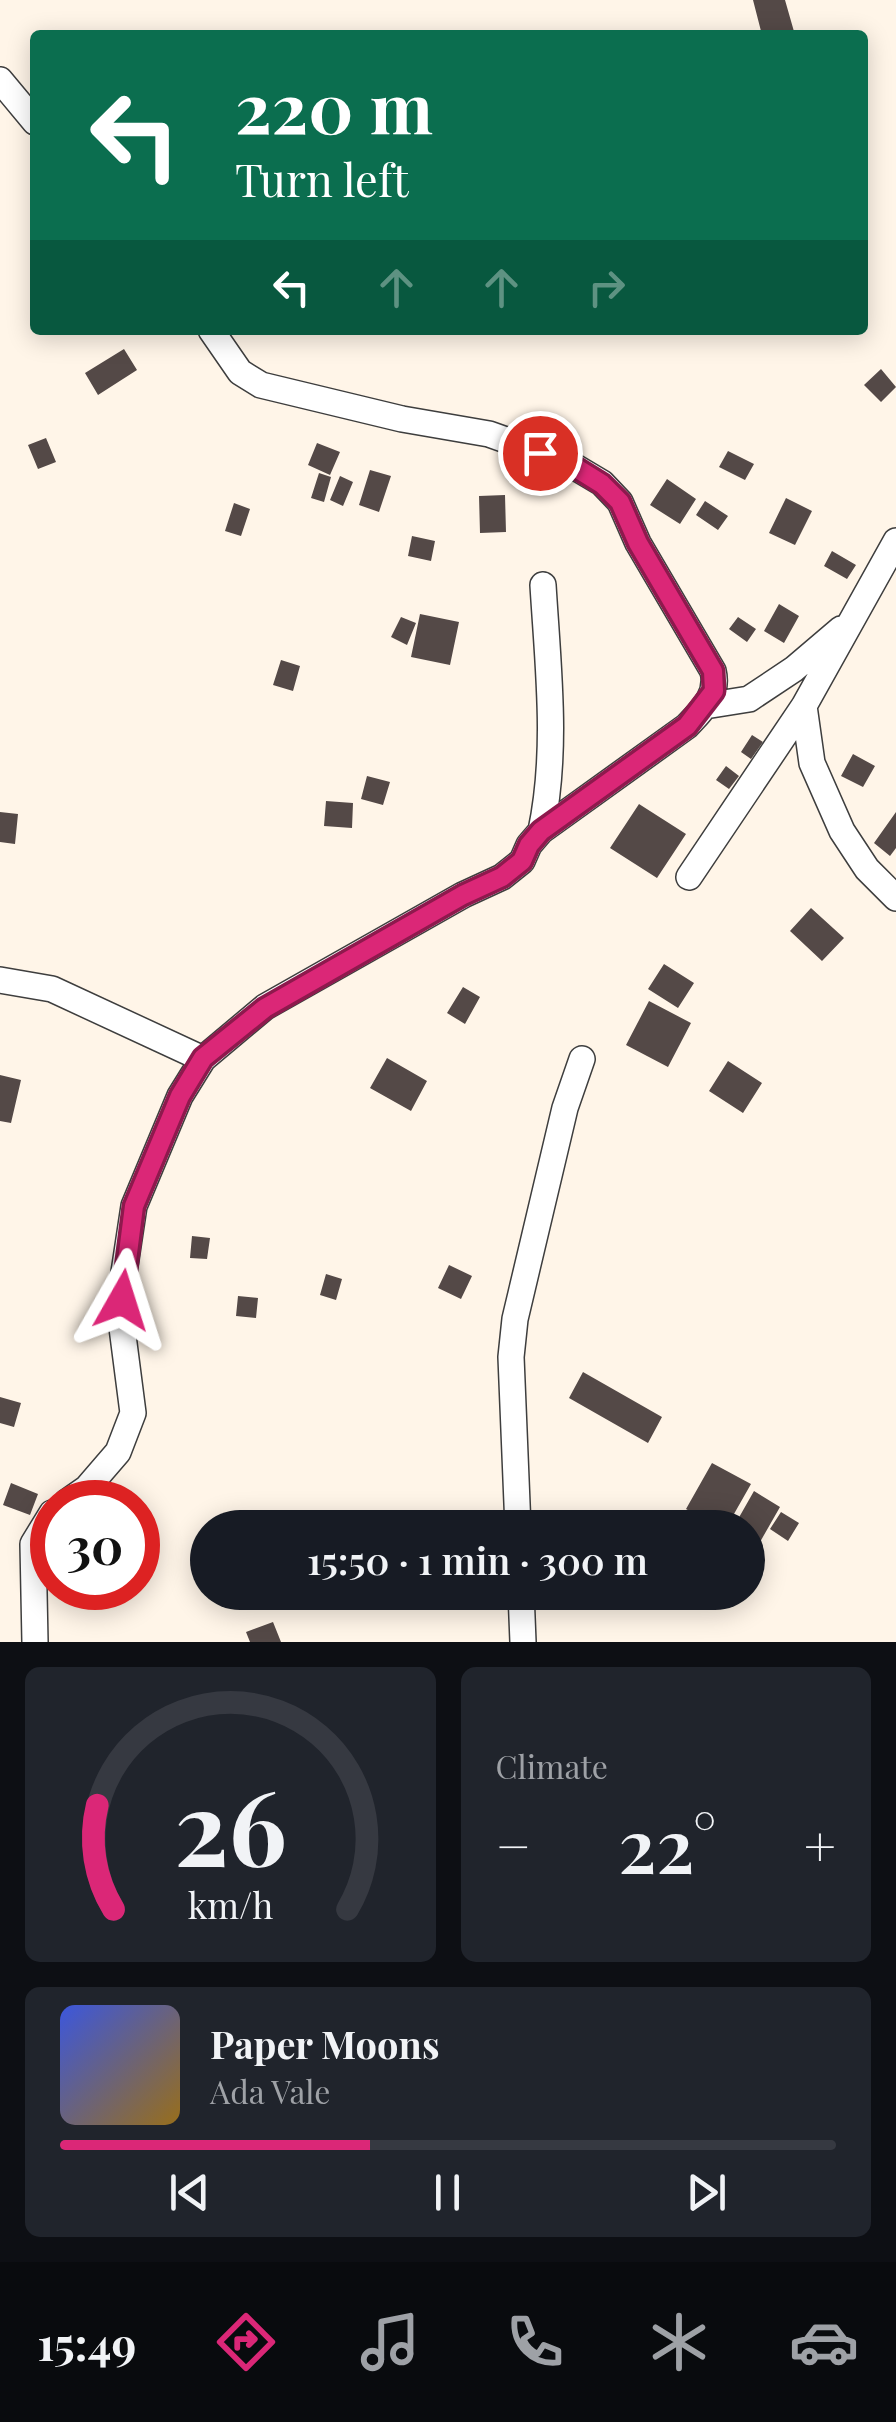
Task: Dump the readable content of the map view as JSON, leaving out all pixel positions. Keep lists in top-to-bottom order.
{
  "page": {
    "turn": ["220 m", "Turn left"],
    "limit": "30",
    "trip": "15:50 · 1 min · 300 m",
    "tile": "Climate",
    "heat": ["−", "22°", "+"],
    "song": ["Paper Moons", "Ada Vale"],
    "tabs": "15:49",
    "gauge": ["26", "km/h"]
  }
}
